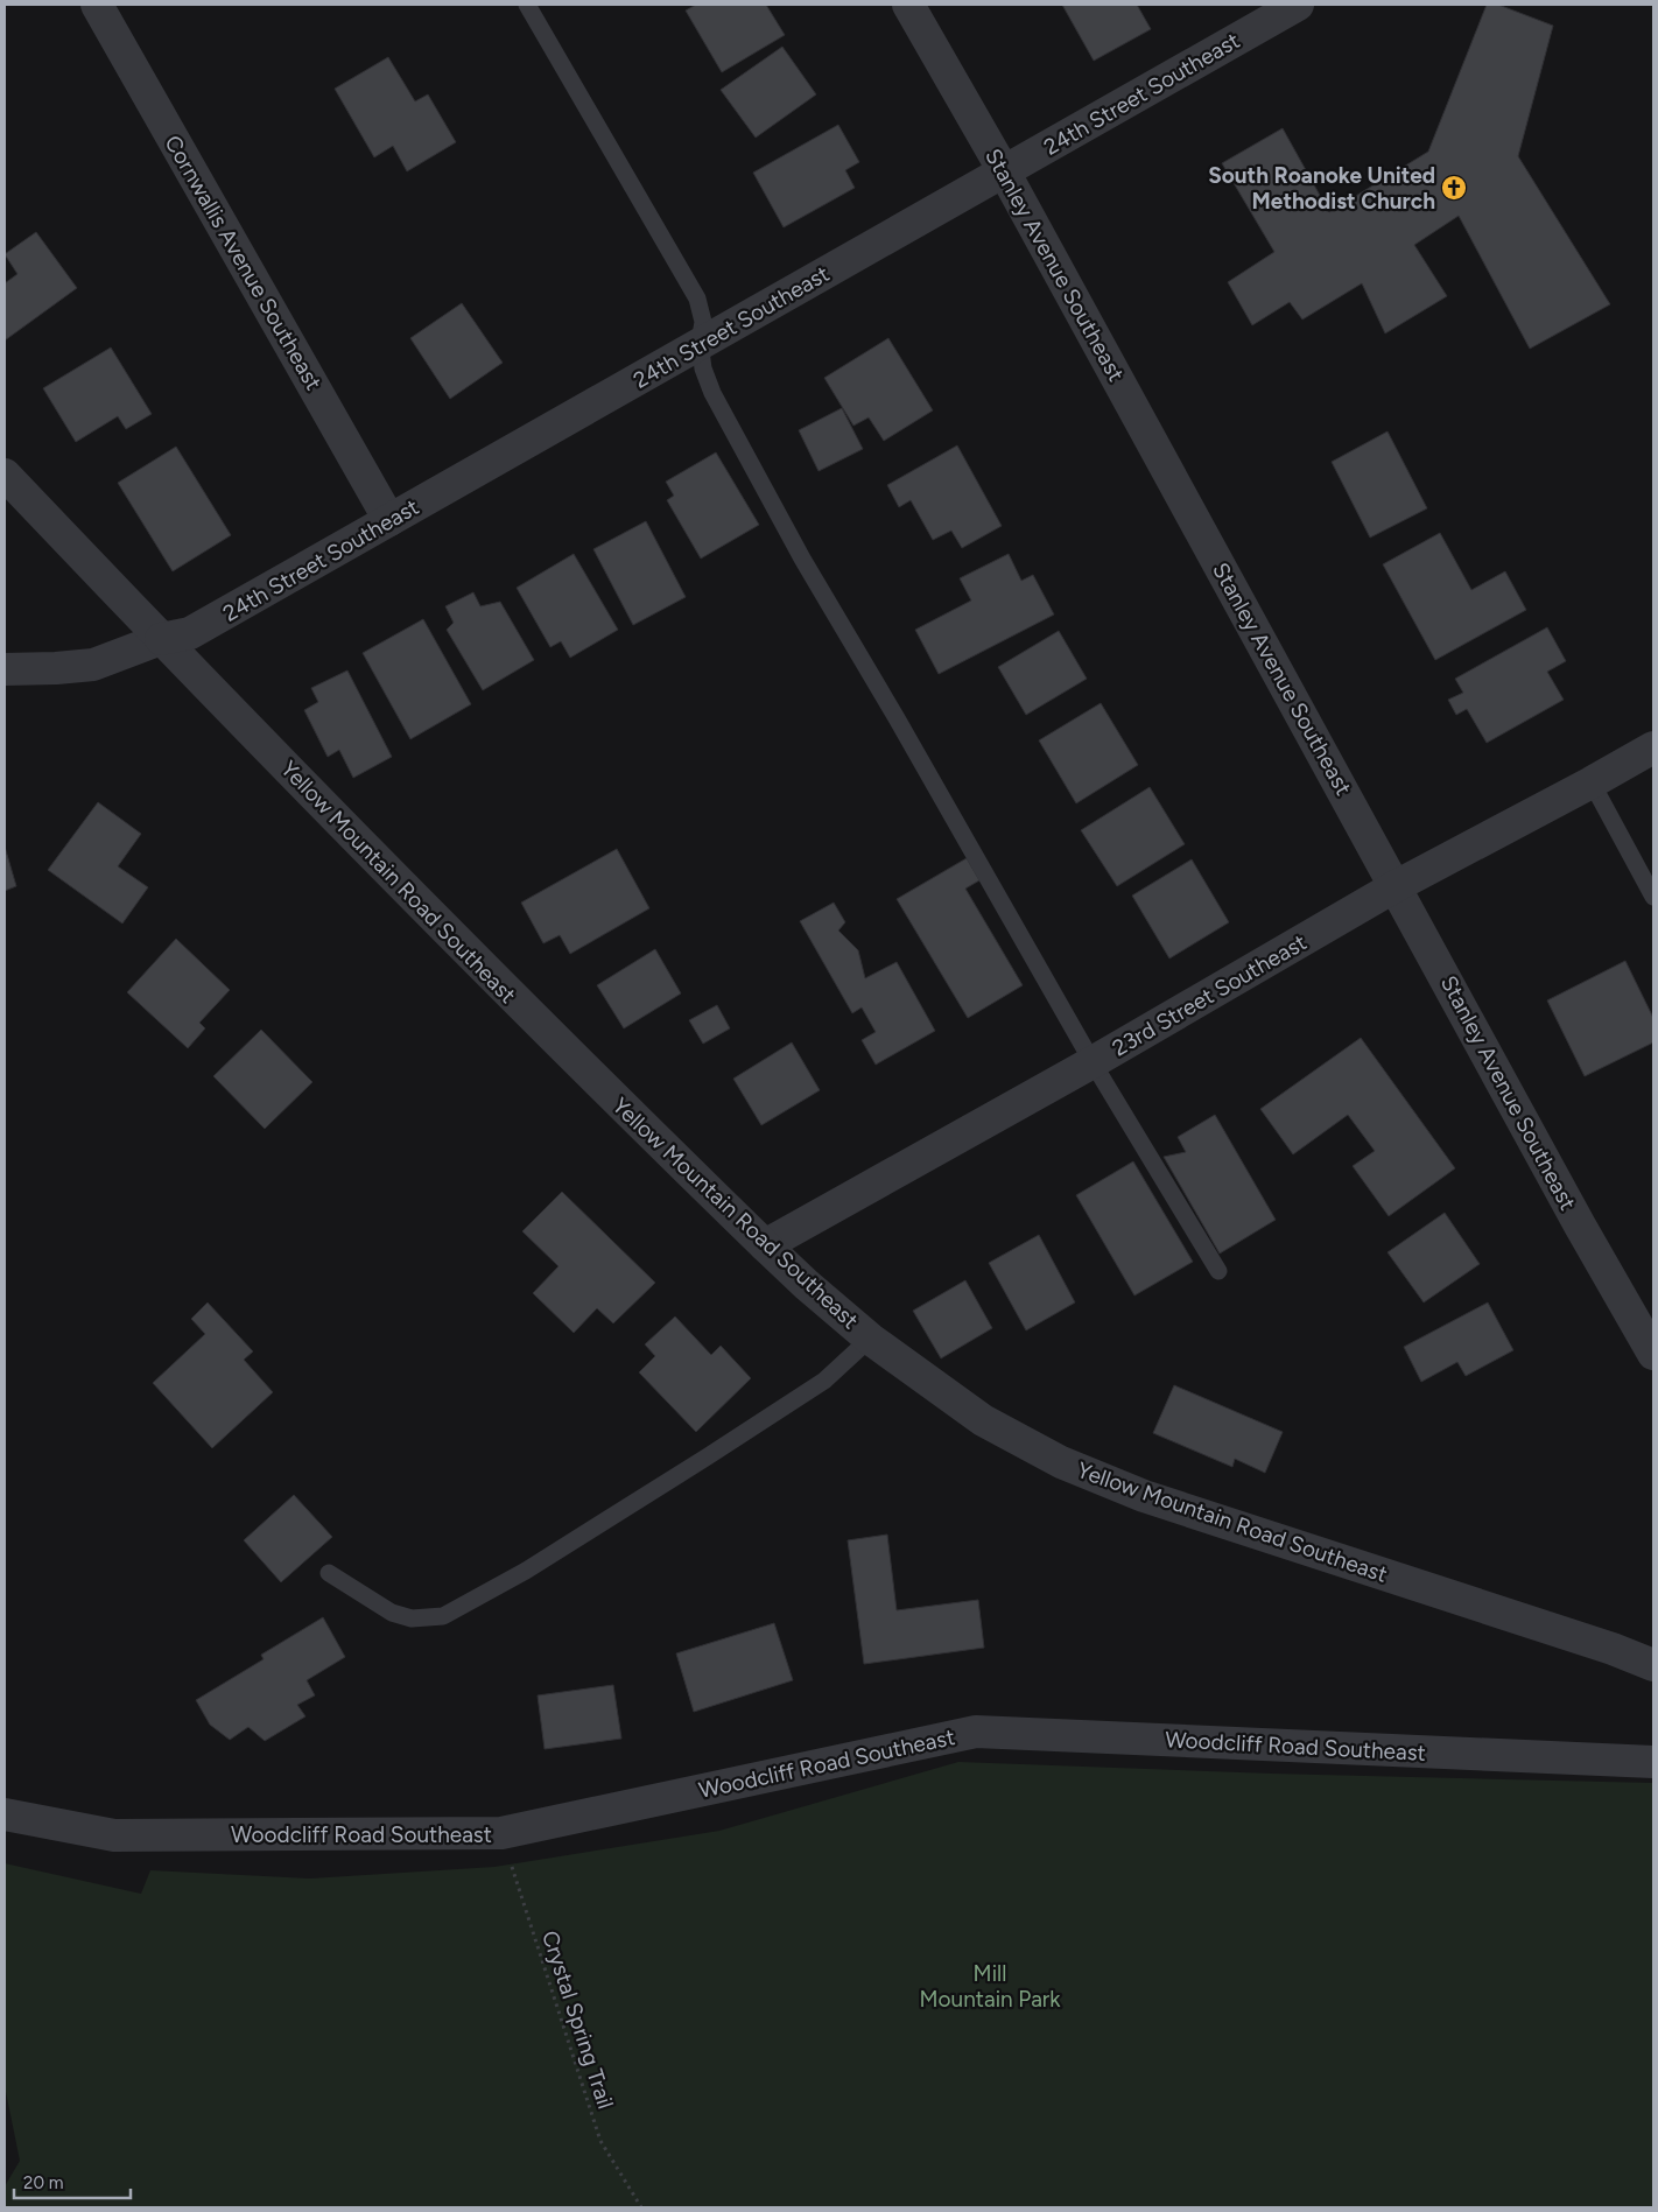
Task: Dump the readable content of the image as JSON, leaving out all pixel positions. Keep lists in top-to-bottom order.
{
  "streets": {
    "street": [
      "24th Street Southeast",
      "Cornwallis Avenue Southeast",
      "Stanley Avenue Southeast",
      "Yellow Mountain Road Southeast",
      "23rd Street Southeast",
      "Woodcliff Road Southeast"
    ],
    "path": ["Crystal Spring Trail"]
  },
  "crossings": [
    ["24th Street Southeast", "Cornwallis Avenue Southeast"],
    ["24th Street Southeast", "Stanley Avenue Southeast"],
    ["24th Street Southeast", "Yellow Mountain Road Southeast"],
    ["Stanley Avenue Southeast", "23rd Street Southeast"],
    ["Yellow Mountain Road Southeast", "23rd Street Southeast"],
    ["Woodcliff Road Southeast", "Crystal Spring Trail"]
  ],
  "parks": ["Mill Mountain Park"],
  "places": {
    "church": ["South Roanoke United Methodist Church"]
  },
  "scale_bar": "20 m"
}
